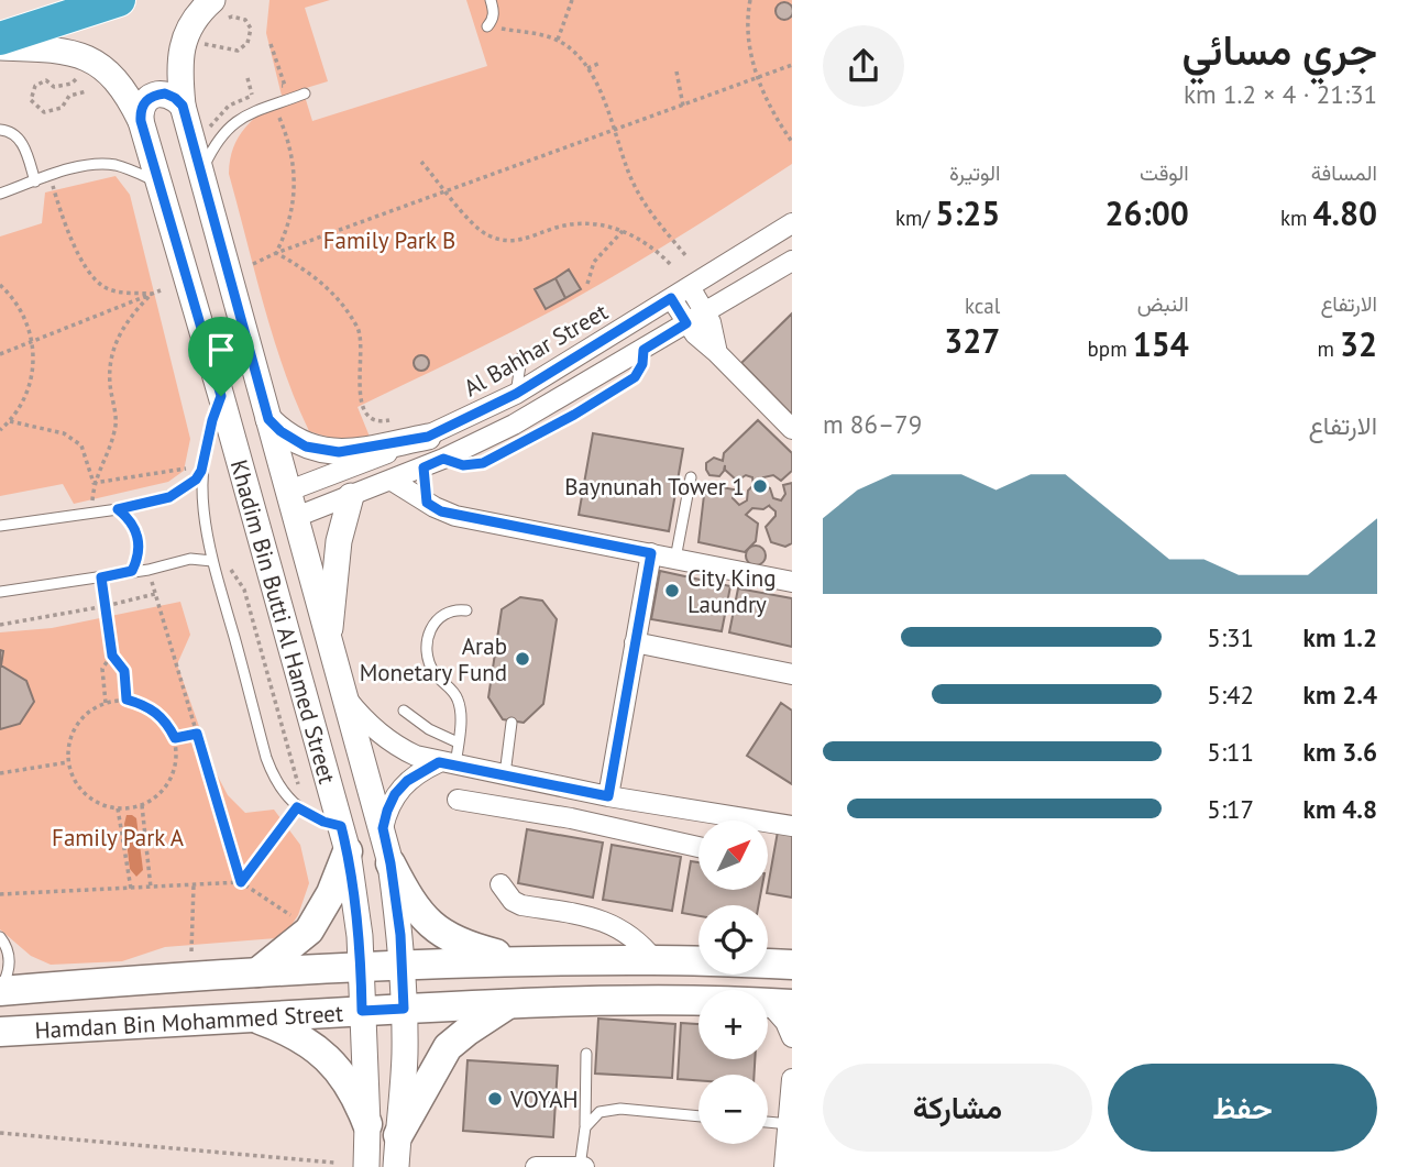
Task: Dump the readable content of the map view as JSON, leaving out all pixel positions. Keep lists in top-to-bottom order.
{
  "streets": {
    "main road": ["Hamdan Bin Mohammed Street"],
    "street": ["Al Bahhar Street", "Khadim Bin Butti Al Hamed Street"]
  },
  "crossings": [
    ["Al Bahhar Street", "Khadim Bin Butti Al Hamed Street"],
    ["Khadim Bin Butti Al Hamed Street", "Hamdan Bin Mohammed Street"]
  ],
  "parks": ["Family Park B", "Family Park A"],
  "places": [
    "Baynunah Tower 1",
    "City King Laundry",
    "Arab Monetary Fund",
    "VOYAH"
  ],
  "north": "top right",
  "page": {
    "heading": ["جري مسائي", "21:31 · 4 × 1.2 km"],
    "stats": [
      ["المسافة", "4.80 km"],
      ["الوقت", "26:00"],
      ["الوتيرة", "5:25 /km"],
      ["الارتفاع", "32 m"],
      ["النبض", "154 bpm"],
      ["kcal", "327"]
    ],
    "chart": ["الارتفاع", "79–86 m"],
    "list": [
      {
        "name": "1.2 km",
        "note": "5:31"
      },
      {
        "name": "2.4 km",
        "note": "5:42"
      },
      {
        "name": "3.6 km",
        "note": "5:11"
      },
      {
        "name": "4.8 km",
        "note": "5:17"
      }
    ],
    "map_buttons": ["+", "−"],
    "buttons": ["حفظ", "مشاركة"]
  }
}
